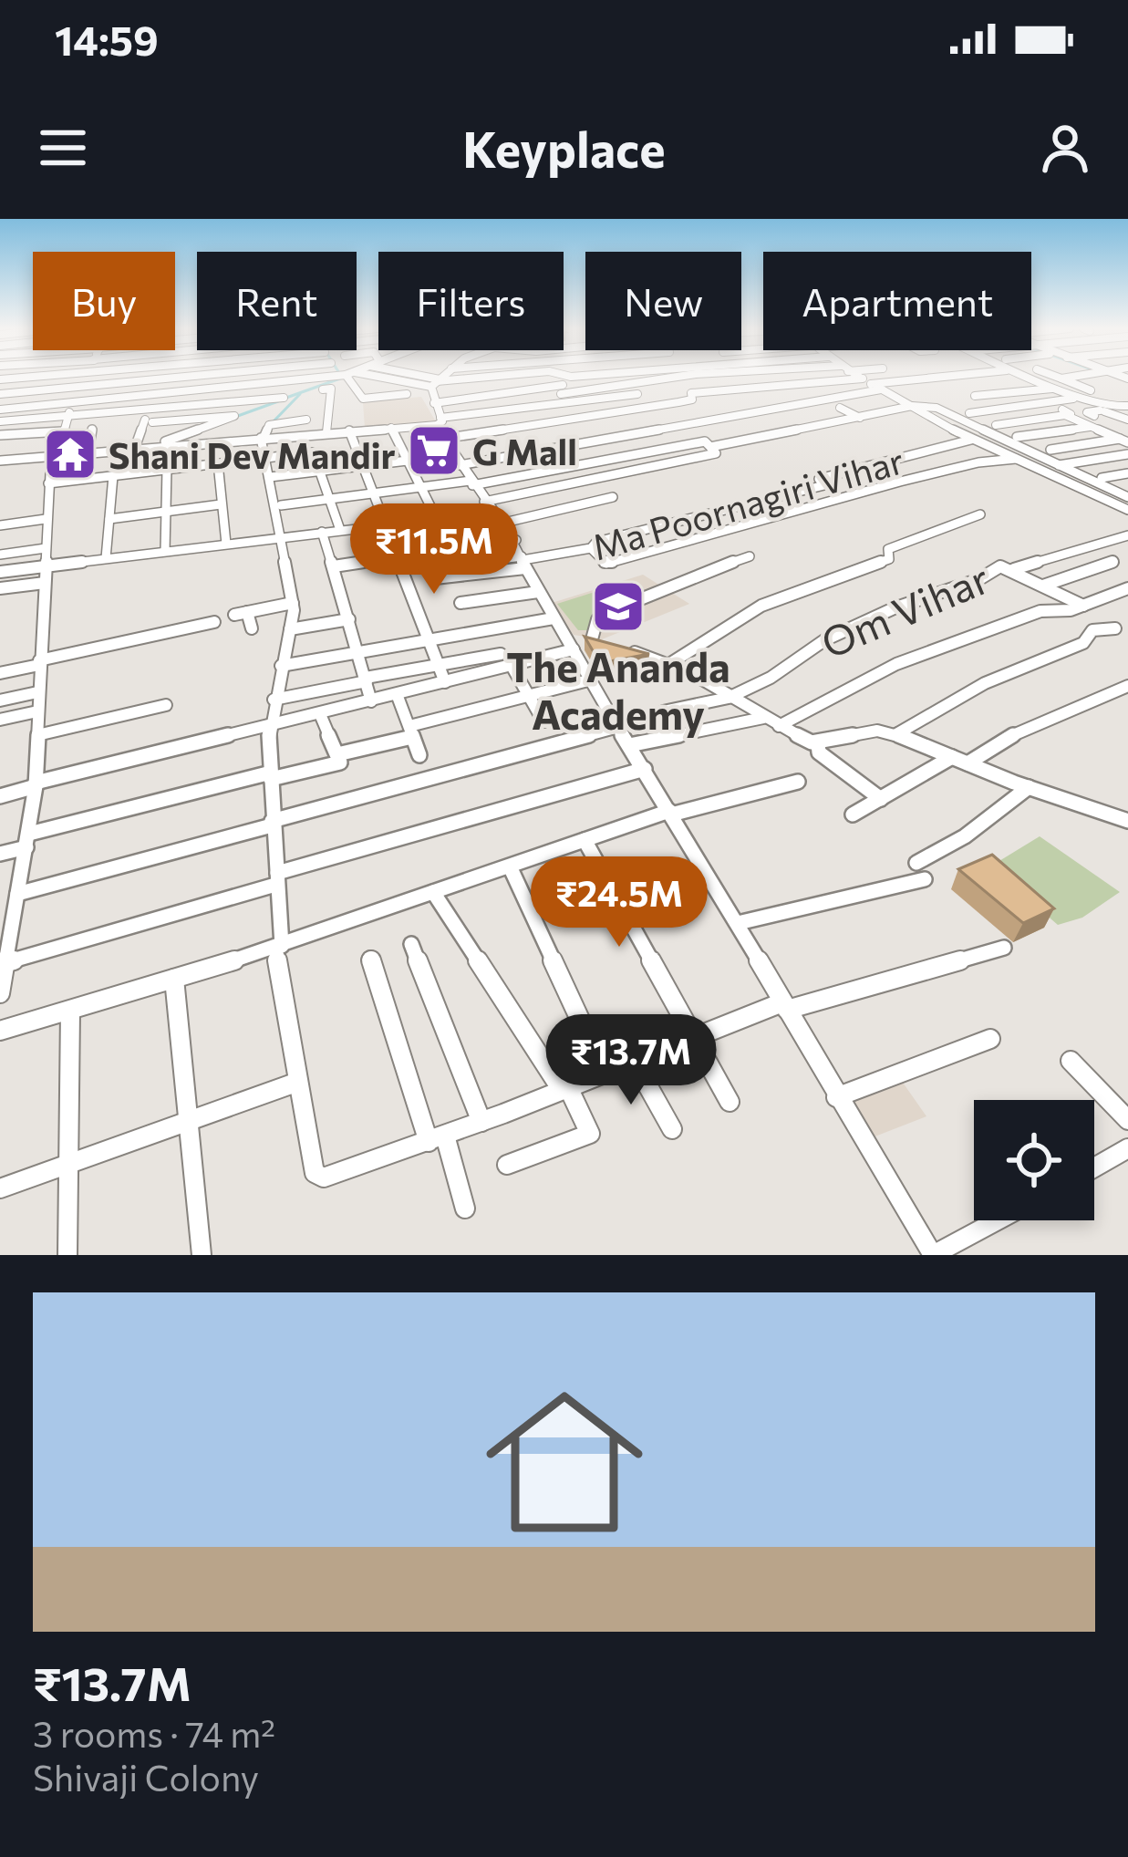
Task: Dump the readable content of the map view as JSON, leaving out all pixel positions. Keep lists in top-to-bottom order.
{
  "streets": {
    "street": ["Ma Poornagiri Vihar", "Om Vihar"]
  },
  "places": {
    "supermarket": ["G Mall"],
    "temple": ["Shani Dev Mandir"],
    "school or university": ["The Ananda Academy"]
  },
  "page": {
    "status": "14:59",
    "header": "Keyplace",
    "chip": [
      "Buy",
      "Rent",
      "Filters",
      "New",
      "Apartment"
    ],
    "price": ["₹11.5M", "₹24.5M", "₹13.7M"],
    "list": [
      {
        "name": "₹13.7M",
        "note": "3 rooms · 74 m² · Shivaji Colony"
      }
    ]
  }
}
